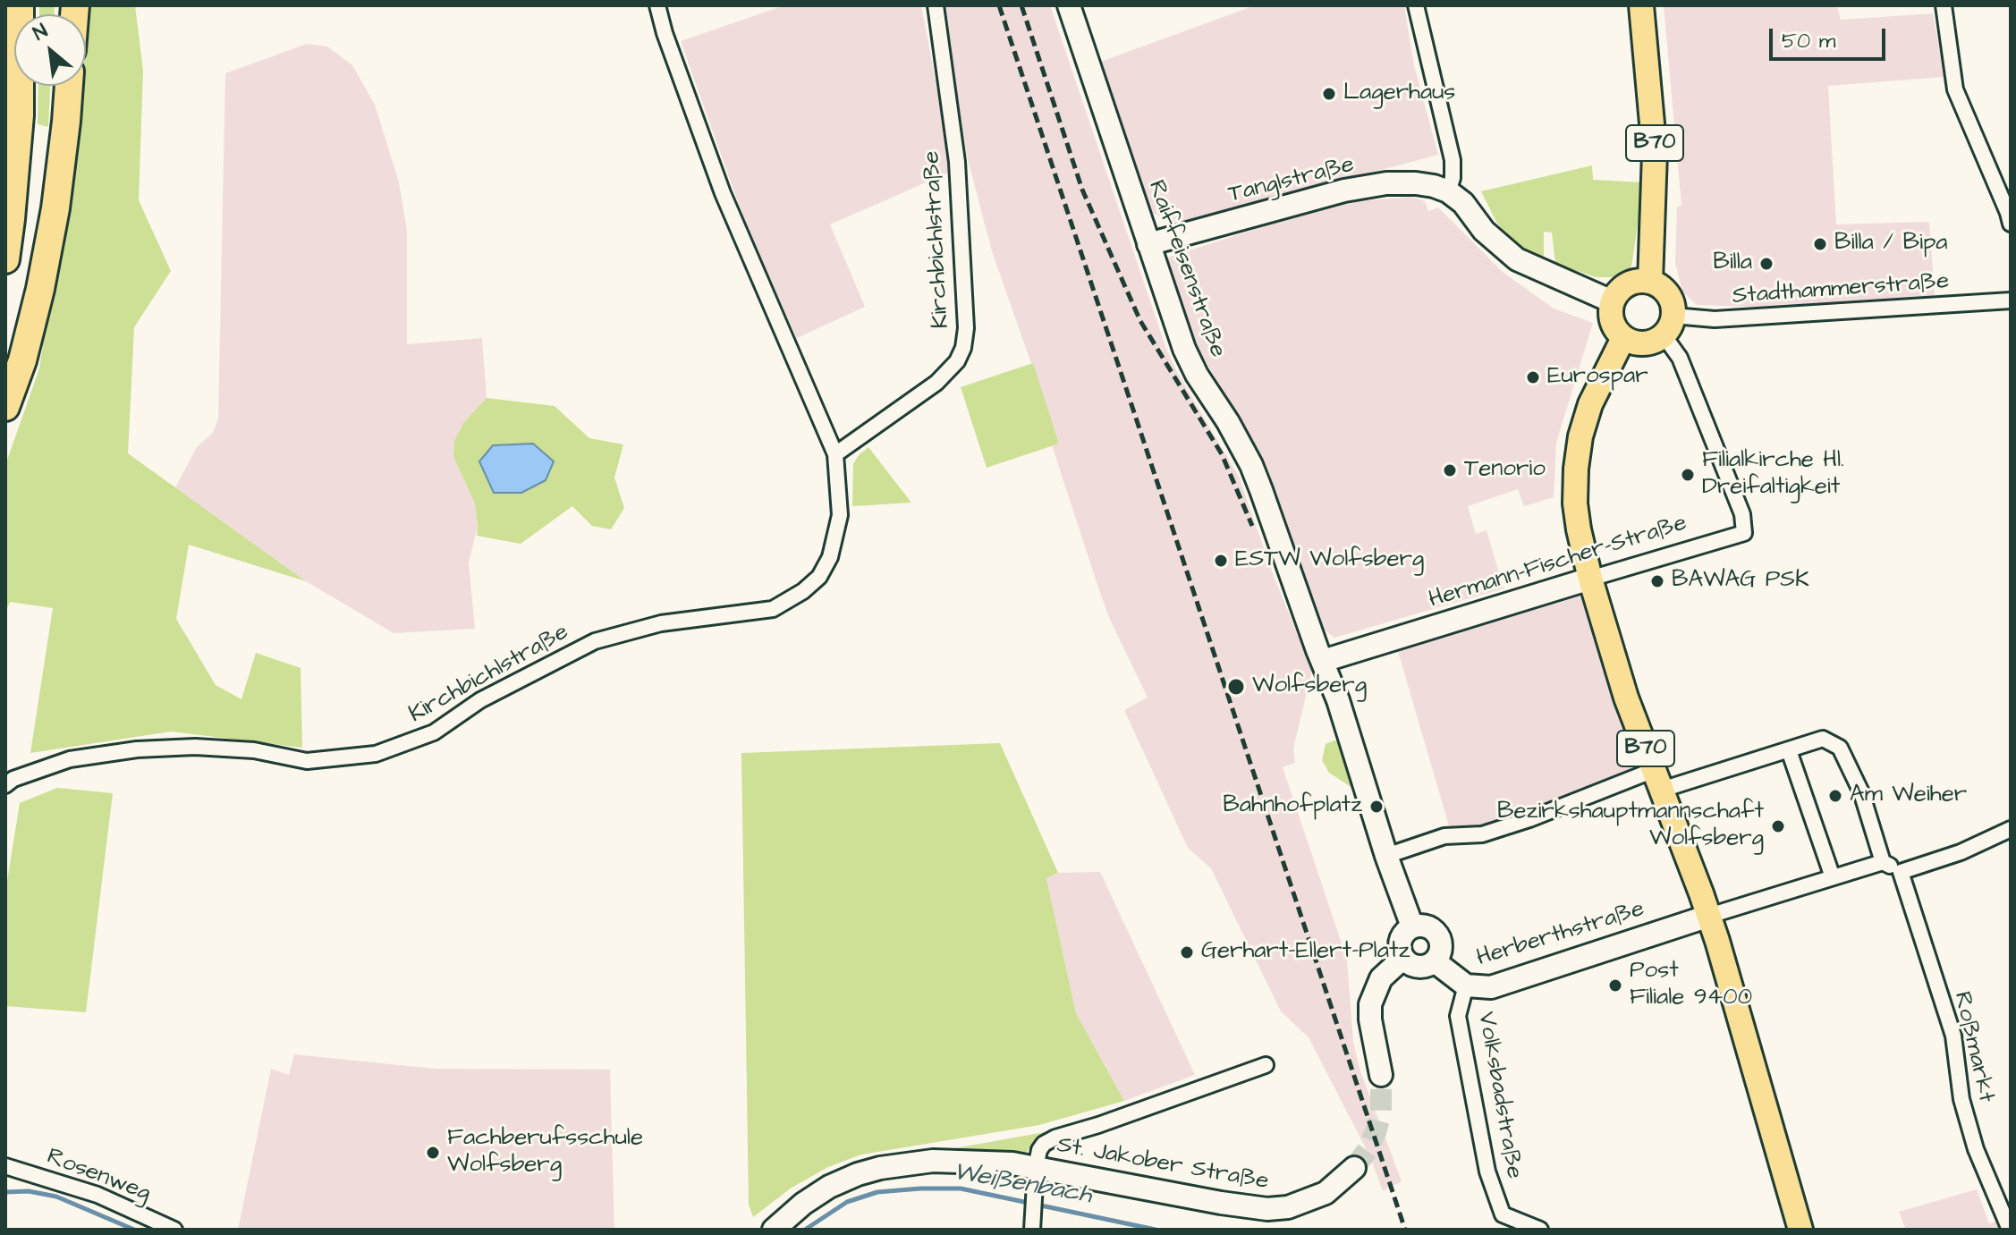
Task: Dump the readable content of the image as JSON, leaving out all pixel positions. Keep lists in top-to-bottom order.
{
  "streets": {
    "main road": ["B70"],
    "street": [
      "Tanglstraße",
      "Kirchbichlstraße",
      "Raiffeisenstraße",
      "Stadthammerstraße",
      "Hermann-Fischer-Straße",
      "Herberthstraße",
      "Roßmarkt",
      "Volksbadstraße",
      "St. Jakober Straße",
      "Rosenweg"
    ]
  },
  "crossings": [
    ["B70", "Stadthammerstraße"],
    ["B70", "Hermann-Fischer-Straße"],
    ["B70", "Herberthstraße"],
    ["Tanglstraße", "Raiffeisenstraße"],
    ["Raiffeisenstraße", "Hermann-Fischer-Straße"],
    ["Stadthammerstraße", "Hermann-Fischer-Straße"],
    ["Herberthstraße", "Volksbadstraße"]
  ],
  "water": ["Weißenbach"],
  "places": [
    "Lagerhaus",
    "Billa / Bipa",
    "Billa",
    "Eurospar",
    "Tenorio",
    "Filialkirche Hl. Dreifaltigkeit",
    "ESTW Wolfsberg",
    "BAWAG PSK",
    "Wolfsberg",
    "Am Weiher",
    "Bahnhofplatz",
    "Bezirkshauptmannschaft Wolfsberg",
    "Gerhart-Ellert-Platz",
    "Post Filiale 9400",
    "Fachberufsschule Wolfsberg"
  ],
  "scale_bar": "50 m",
  "north": "top left"
}
